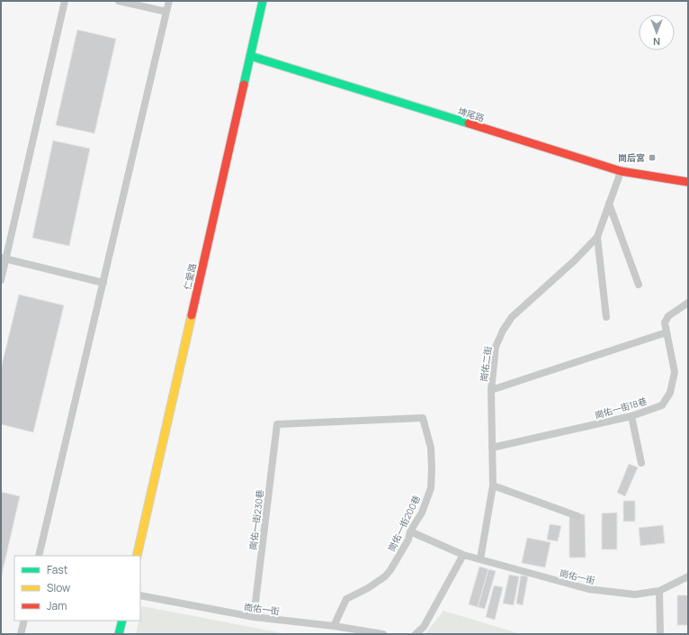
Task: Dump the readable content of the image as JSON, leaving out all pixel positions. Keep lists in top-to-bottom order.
{
  "streets": {
    "street": ["埤尾路", "仁愛路"],
    "lane": [
      "崗佑二街",
      "崗佑一街18巷",
      "崗佑一街230巷",
      "崗佑一街200巷",
      "崗佑一街"
    ]
  },
  "crossings": [
    ["埤尾路", "仁愛路"],
    ["埤尾路", "崗佑二街"],
    ["崗佑二街", "崗佑一街18巷"],
    ["崗佑二街", "崗佑一街"],
    ["崗佑一街230巷", "崗佑一街200巷"],
    ["崗佑一街230巷", "崗佑一街"],
    ["崗佑一街200巷", "崗佑一街"]
  ],
  "places": {
    "transit": ["崗后宮"]
  },
  "legend": ["Fast", "Slow", "Jam"],
  "north": "bottom"
}
